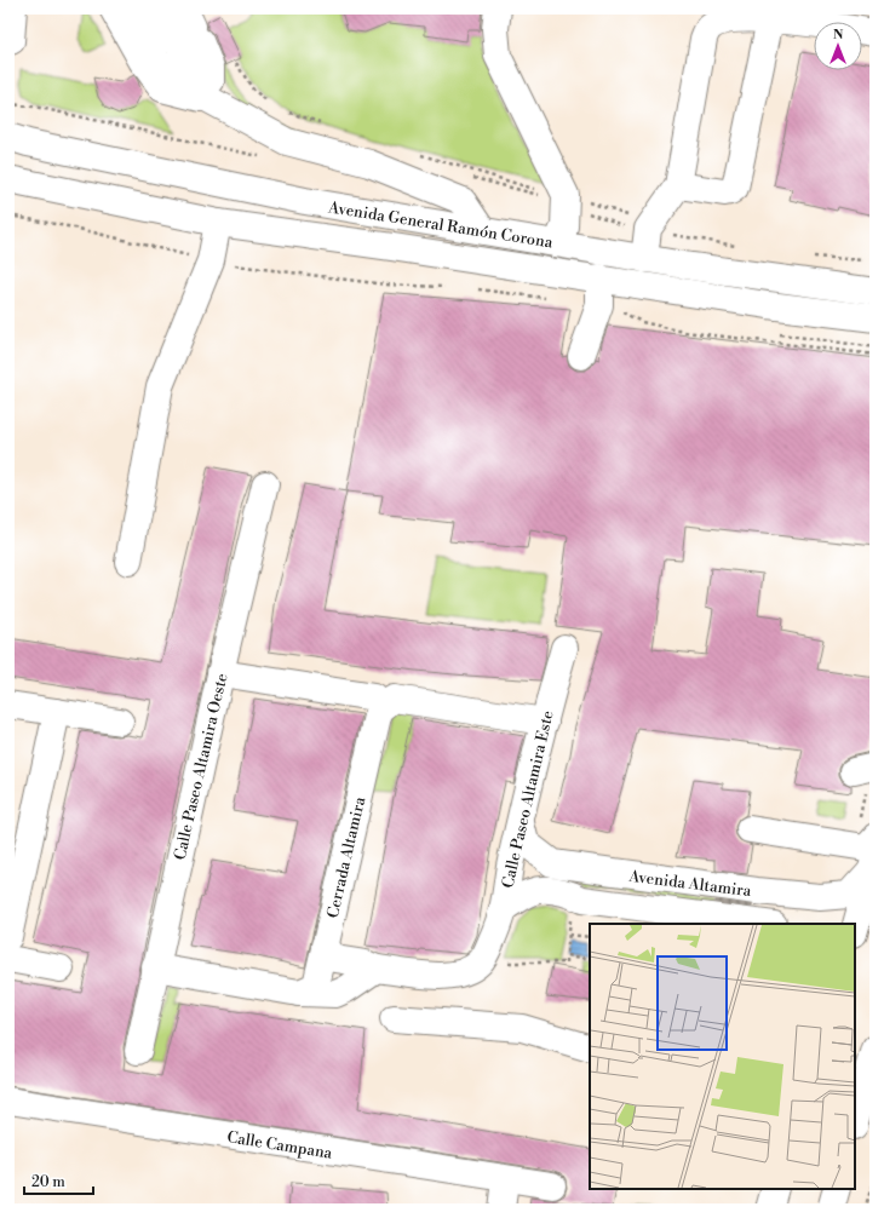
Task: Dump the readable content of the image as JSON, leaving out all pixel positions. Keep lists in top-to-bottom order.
{
  "streets": {
    "street": [
      "Avenida General Ramón Corona",
      "Calle Paseo Altamira Oeste",
      "Calle Paseo Altamira Este",
      "Cerrada Altamira",
      "Avenida Altamira",
      "Calle Campana"
    ]
  },
  "crossings": [
    ["Calle Paseo Altamira Este", "Avenida Altamira"]
  ],
  "scale_bar": "20 m",
  "north": "top"
}
